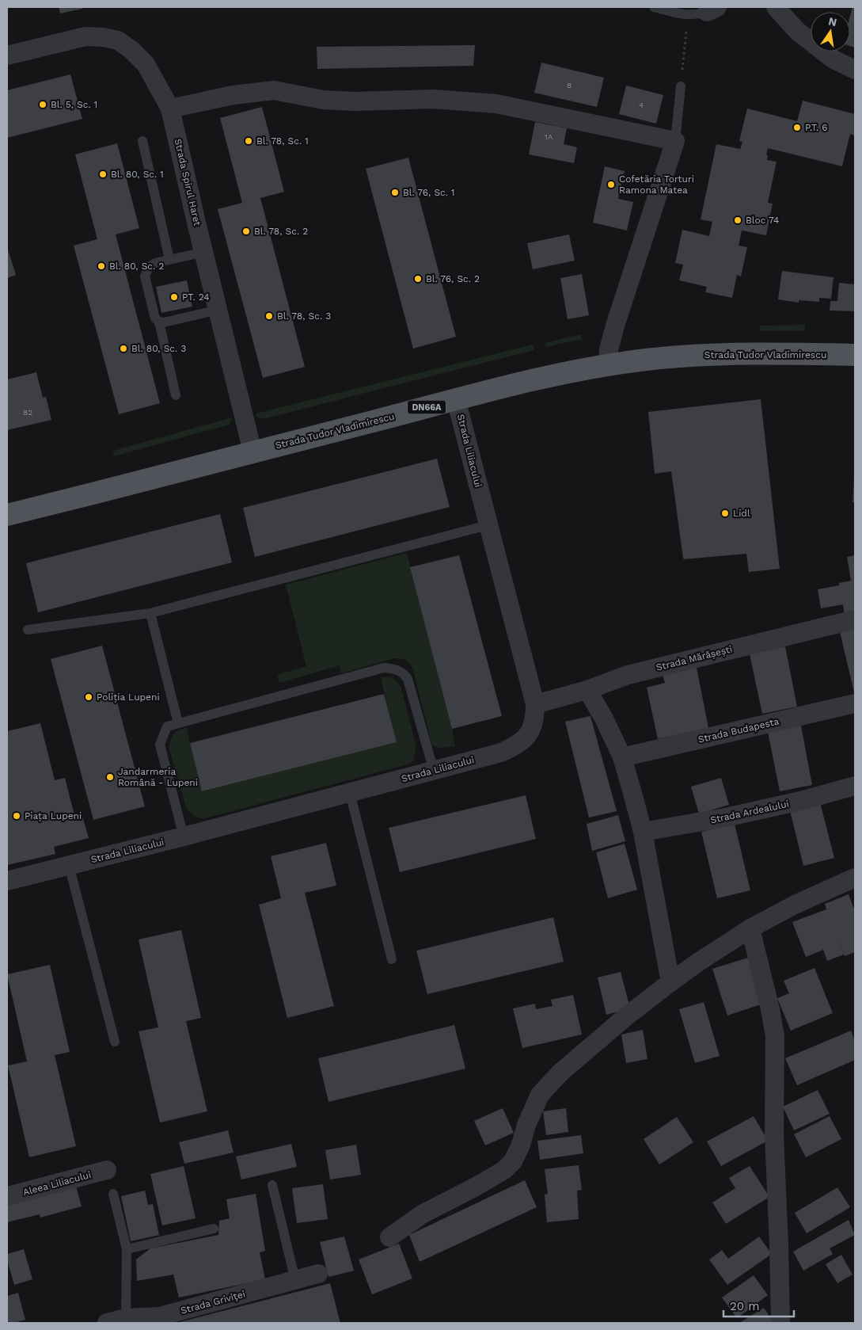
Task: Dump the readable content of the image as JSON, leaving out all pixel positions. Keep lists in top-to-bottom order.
{
  "streets": {
    "main road": ["Strada Tudor Vladimirescu", "DN66A"],
    "street": [
      "Strada Spirul Haret",
      "Strada Liliacului",
      "Strada Mărășești",
      "Strada Budapesta",
      "Strada Ardealului",
      "Aleea Liliacului",
      "Strada Griviţei"
    ]
  },
  "crossings": [
    ["Strada Spirul Haret", "Strada Tudor Vladimirescu"],
    ["Strada Tudor Vladimirescu", "Strada Liliacului"],
    ["Strada Liliacului", "Strada Mărășești"]
  ],
  "places": [
    "Bl. 5, Sc. 1",
    "P.T. 6",
    "Bl. 78, Sc. 1",
    "Bl. 80, Sc. 1",
    "Cofetăria Torturi Ramona Matea",
    "Bl. 76, Sc. 1",
    "Bloc 74",
    "Bl. 78, Sc. 2",
    "Bl. 80, Sc. 2",
    "Bl. 76, Sc. 2",
    "PT. 24",
    "Bl. 78, Sc. 3",
    "Bl. 80, Sc. 3",
    "Lidl",
    "Poliția Lupeni",
    "Jandarmeria Română - Lupeni",
    "Piața Lupeni"
  ],
  "house_numbers": [
    "8",
    "4",
    "1A",
    "82"
  ],
  "scale_bar": "20 m",
  "north": "top"
}
